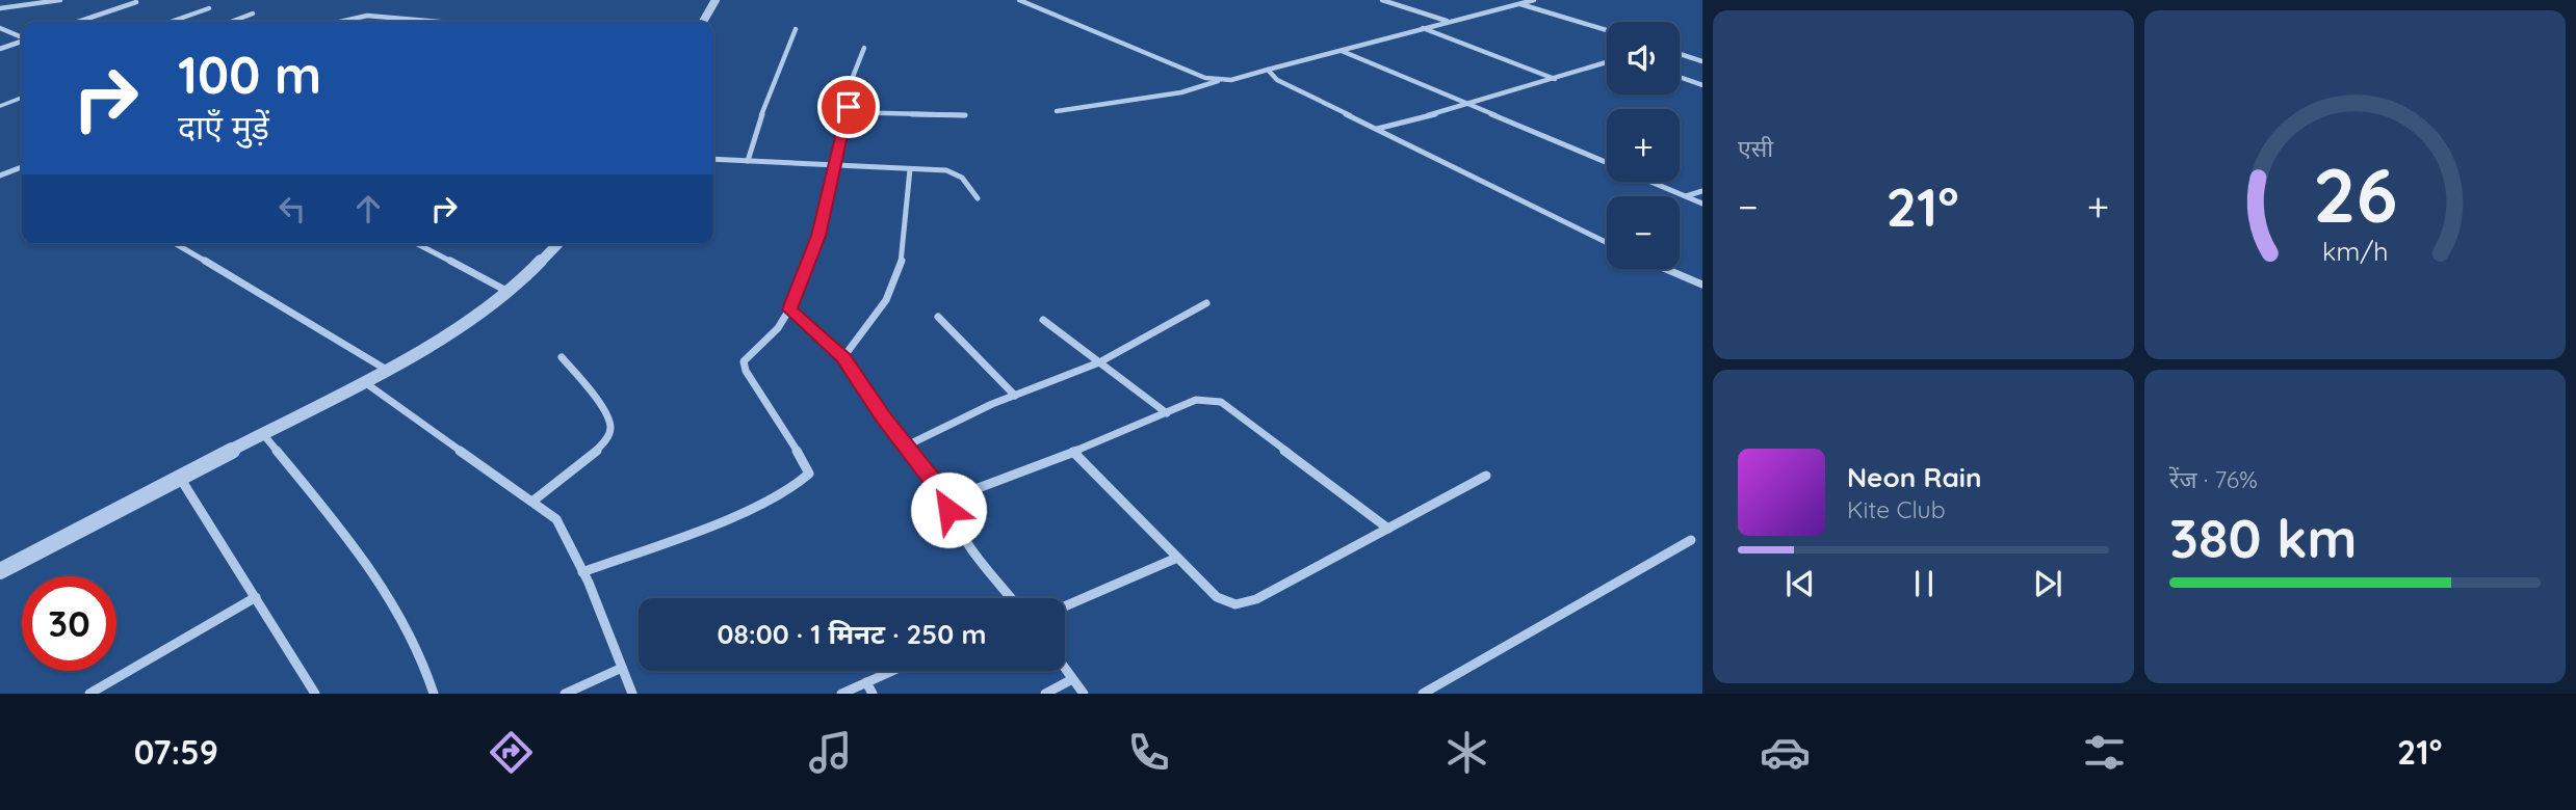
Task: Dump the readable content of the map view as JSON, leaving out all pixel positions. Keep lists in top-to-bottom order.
{
  "page": {
    "tile": [
      "एसी",
      ["रेंज · 76%", "380 km"]
    ],
    "map_buttons": ["+", "−"],
    "turn": ["100 m", "दाएँ मुड़ें"],
    "heat": ["−", "21°", "+"],
    "song": ["Neon Rain", "Kite Club"],
    "limit": "30",
    "trip": "08:00 · 1 मिनट · 250 m",
    "tabs": ["07:59", "21°"],
    "gauge": ["26", "km/h"]
  }
}
